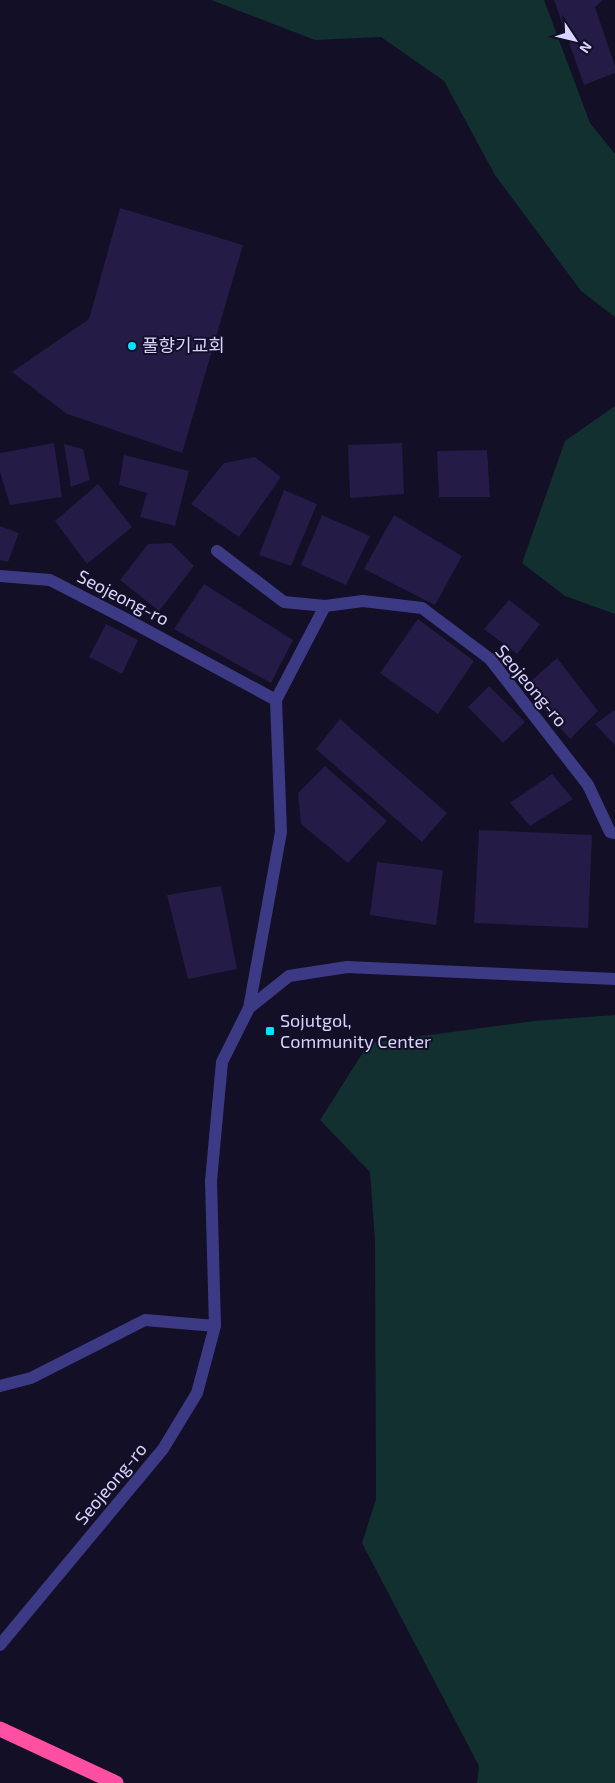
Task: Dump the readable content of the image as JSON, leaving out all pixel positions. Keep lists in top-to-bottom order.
{
  "streets": {
    "street": ["Seojeong-ro"]
  },
  "places": {
    "other": ["풀향기교회"],
    "transit": ["Sojutgol, Community Center"]
  },
  "north": "bottom right"
}
